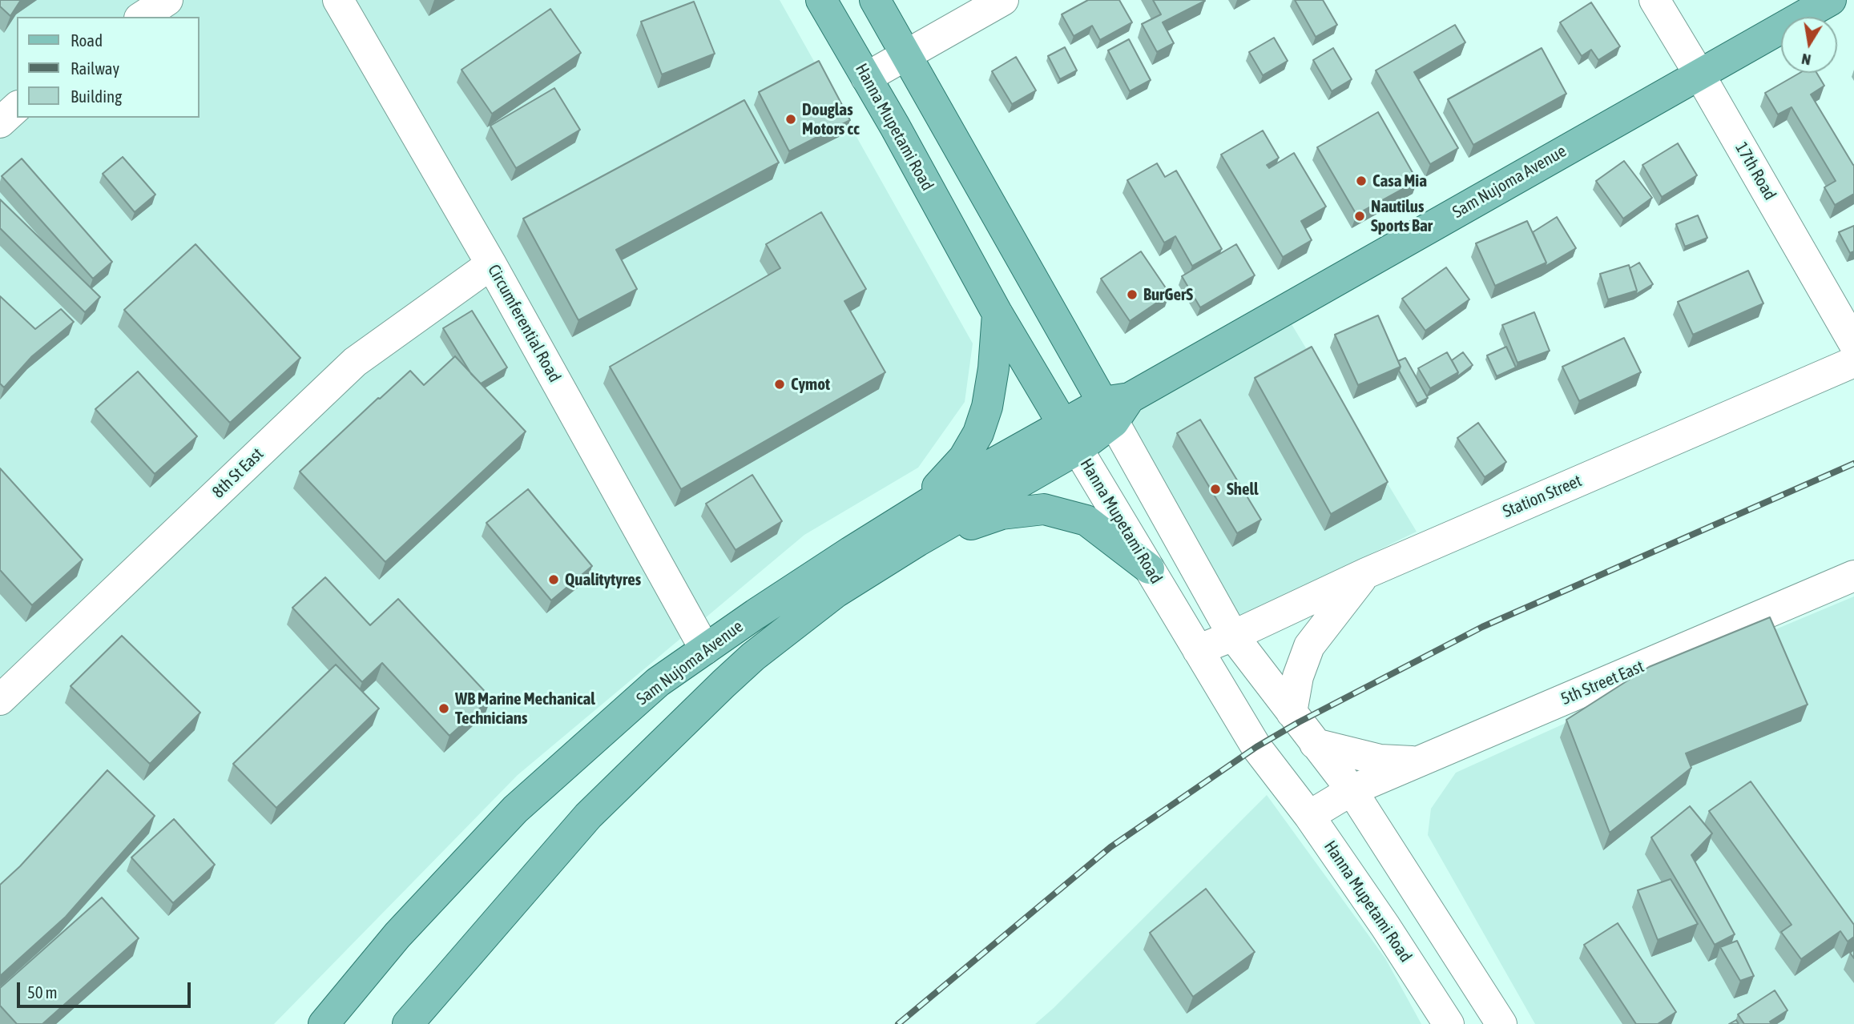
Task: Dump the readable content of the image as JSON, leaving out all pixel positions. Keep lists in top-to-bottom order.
{
  "streets": {
    "main road": ["Hanna Mupetami Road", "Sam Nujoma Avenue"],
    "street": [
      "17th Road",
      "Circumferential Road",
      "8th St East",
      "Station Street",
      "5th Street East"
    ]
  },
  "crossings": [
    ["Hanna Mupetami Road", "Sam Nujoma Avenue"],
    ["Hanna Mupetami Road", "Station Street"],
    ["Hanna Mupetami Road", "5th Street East"],
    ["17th Road", "Sam Nujoma Avenue"],
    ["Sam Nujoma Avenue", "Circumferential Road"],
    ["Circumferential Road", "8th St East"]
  ],
  "places": [
    "Douglas Motors cc",
    "Casa Mia",
    "Nautilus Sports Bar",
    "BurGerS",
    "Cymot",
    "Shell",
    "Qualitytyres",
    "WB Marine Mechanical Technicians"
  ],
  "legend": ["Road", "Railway", "Building"],
  "scale_bar": "50 m",
  "north": "bottom"
}
